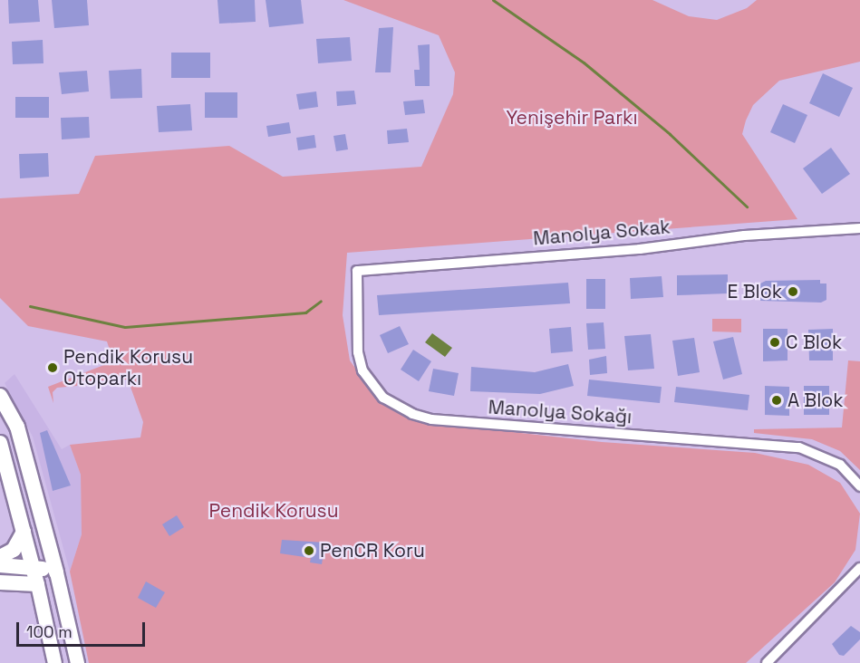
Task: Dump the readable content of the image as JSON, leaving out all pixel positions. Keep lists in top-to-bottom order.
{
  "streets": {
    "street": ["Manolya Sokak", "Manolya Sokağı"]
  },
  "crossings": [
    ["Manolya Sokak", "Manolya Sokağı"]
  ],
  "parks": ["Yenişehir Parkı", "Pendik Korusu"],
  "places": [
    "E Blok",
    "C Blok",
    "Pendik Korusu Otoparkı",
    "A Blok",
    "PenCR Koru"
  ],
  "scale_bar": "100 m"
}
